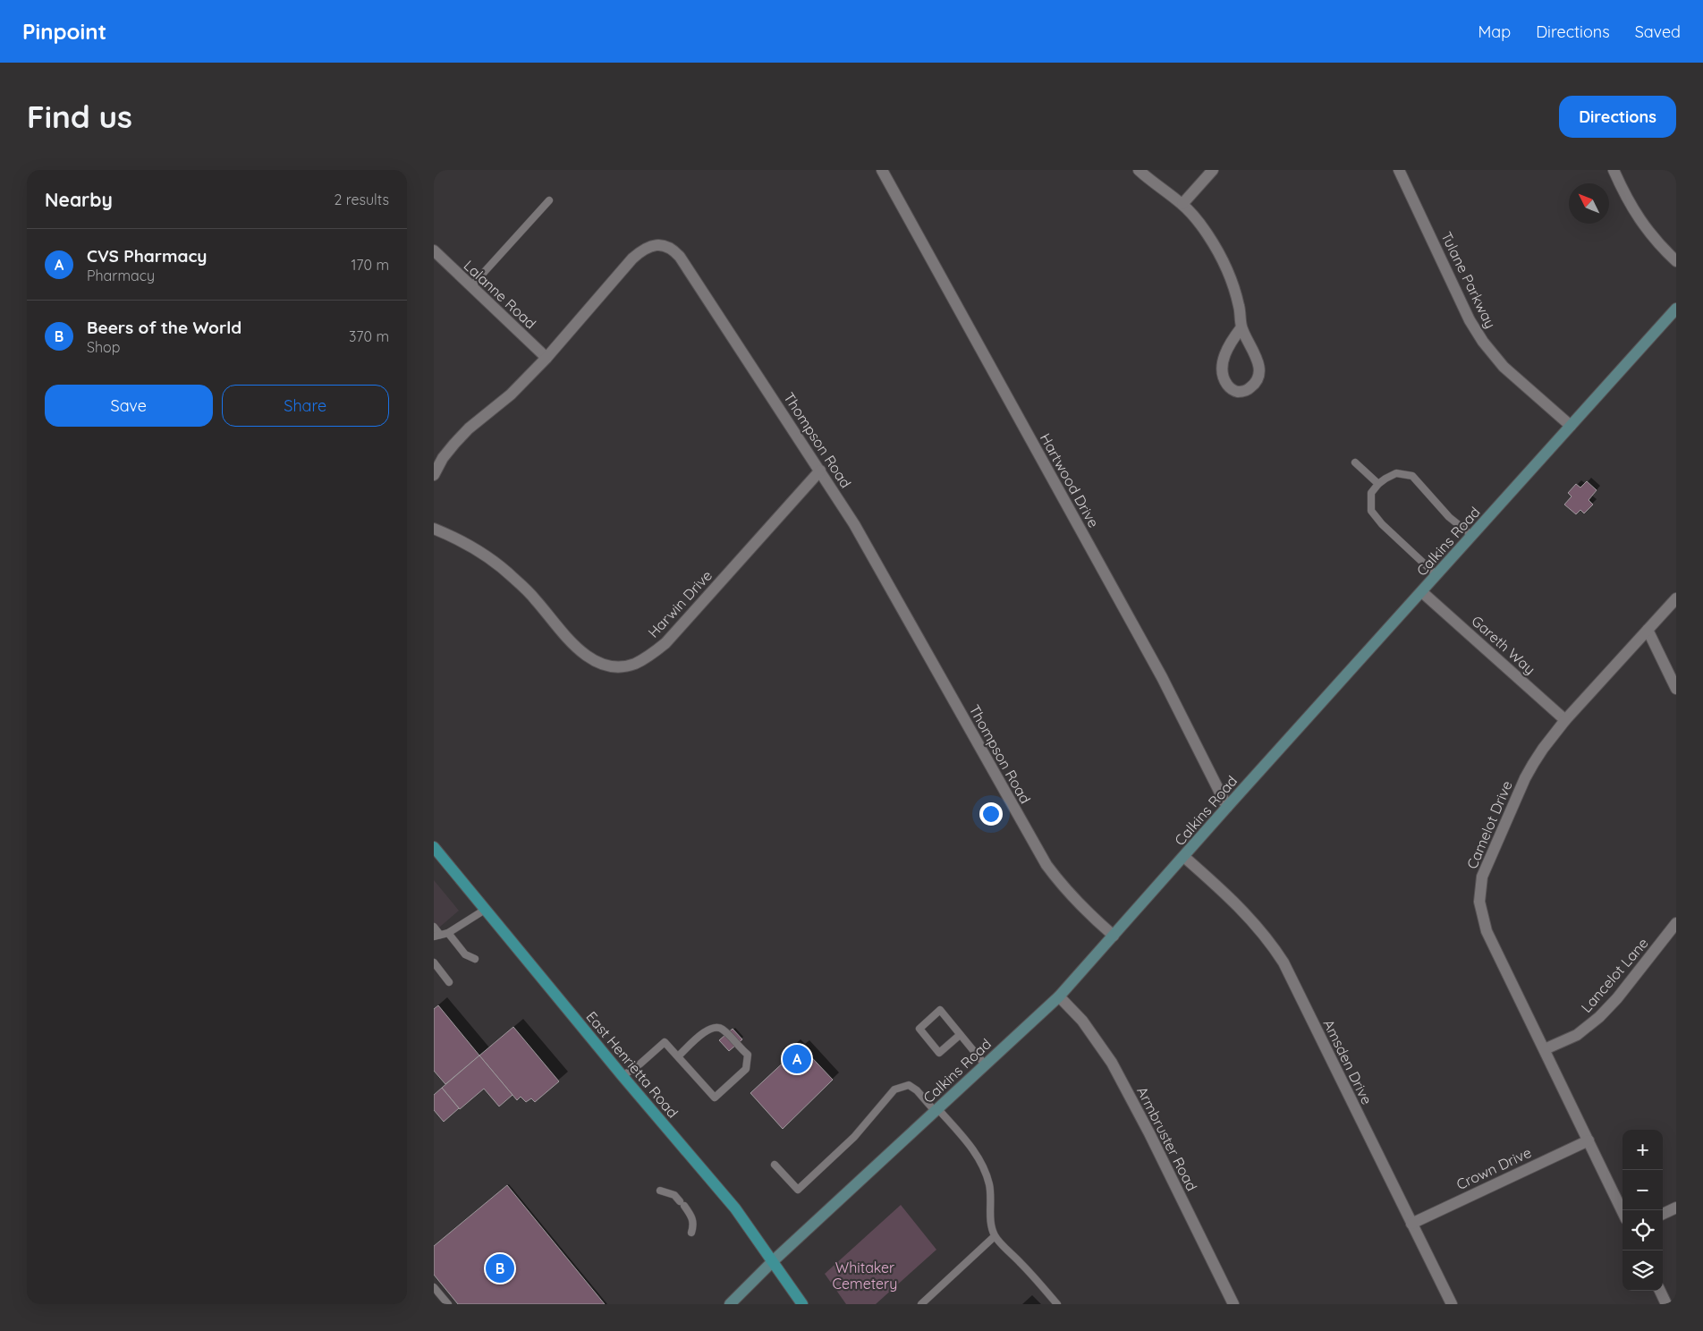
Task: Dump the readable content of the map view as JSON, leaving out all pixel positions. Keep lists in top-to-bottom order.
{
  "streets": {
    "main road": ["Calkins Road", "East Henrietta Road"],
    "street": [
      "Tulane Parkway",
      "Lalanne Road",
      "Thompson Road",
      "Hartwood Drive",
      "Harwin Drive",
      "Gareth Way",
      "Camelot Drive",
      "Lancelot Lane",
      "Amsden Drive",
      "Armbruster Road",
      "Crown Drive"
    ]
  },
  "crossings": [
    ["Tulane Parkway", "Calkins Road"],
    ["Lalanne Road", "Thompson Road"],
    ["Thompson Road", "Calkins Road"],
    ["Thompson Road", "Harwin Drive"],
    ["Hartwood Drive", "Calkins Road"],
    ["Calkins Road", "Gareth Way"],
    ["Calkins Road", "Amsden Drive"],
    ["Calkins Road", "East Henrietta Road"],
    ["Calkins Road", "Armbruster Road"],
    ["Gareth Way", "Camelot Drive"],
    ["Camelot Drive", "Lancelot Lane"],
    ["Camelot Drive", "Crown Drive"],
    ["Amsden Drive", "Crown Drive"]
  ],
  "parks": ["Whitaker Cemetery"],
  "north": "top left",
  "page": {
    "header": "Pinpoint",
    "nav": ["Map", "Directions", "Saved"],
    "buttons": [
      "Directions",
      ["Save", "Share"]
    ],
    "title": "Find us",
    "heading": ["Nearby", "2 results"],
    "list": [
      {
        "mark": "A",
        "name": "CVS Pharmacy",
        "note": "Pharmacy",
        "value": "170 m"
      },
      {
        "mark": "B",
        "name": "Beers of the World",
        "note": "Shop",
        "value": "370 m"
      }
    ],
    "pins": ["A", "B"],
    "map_buttons": ["+", "−"]
  }
}
